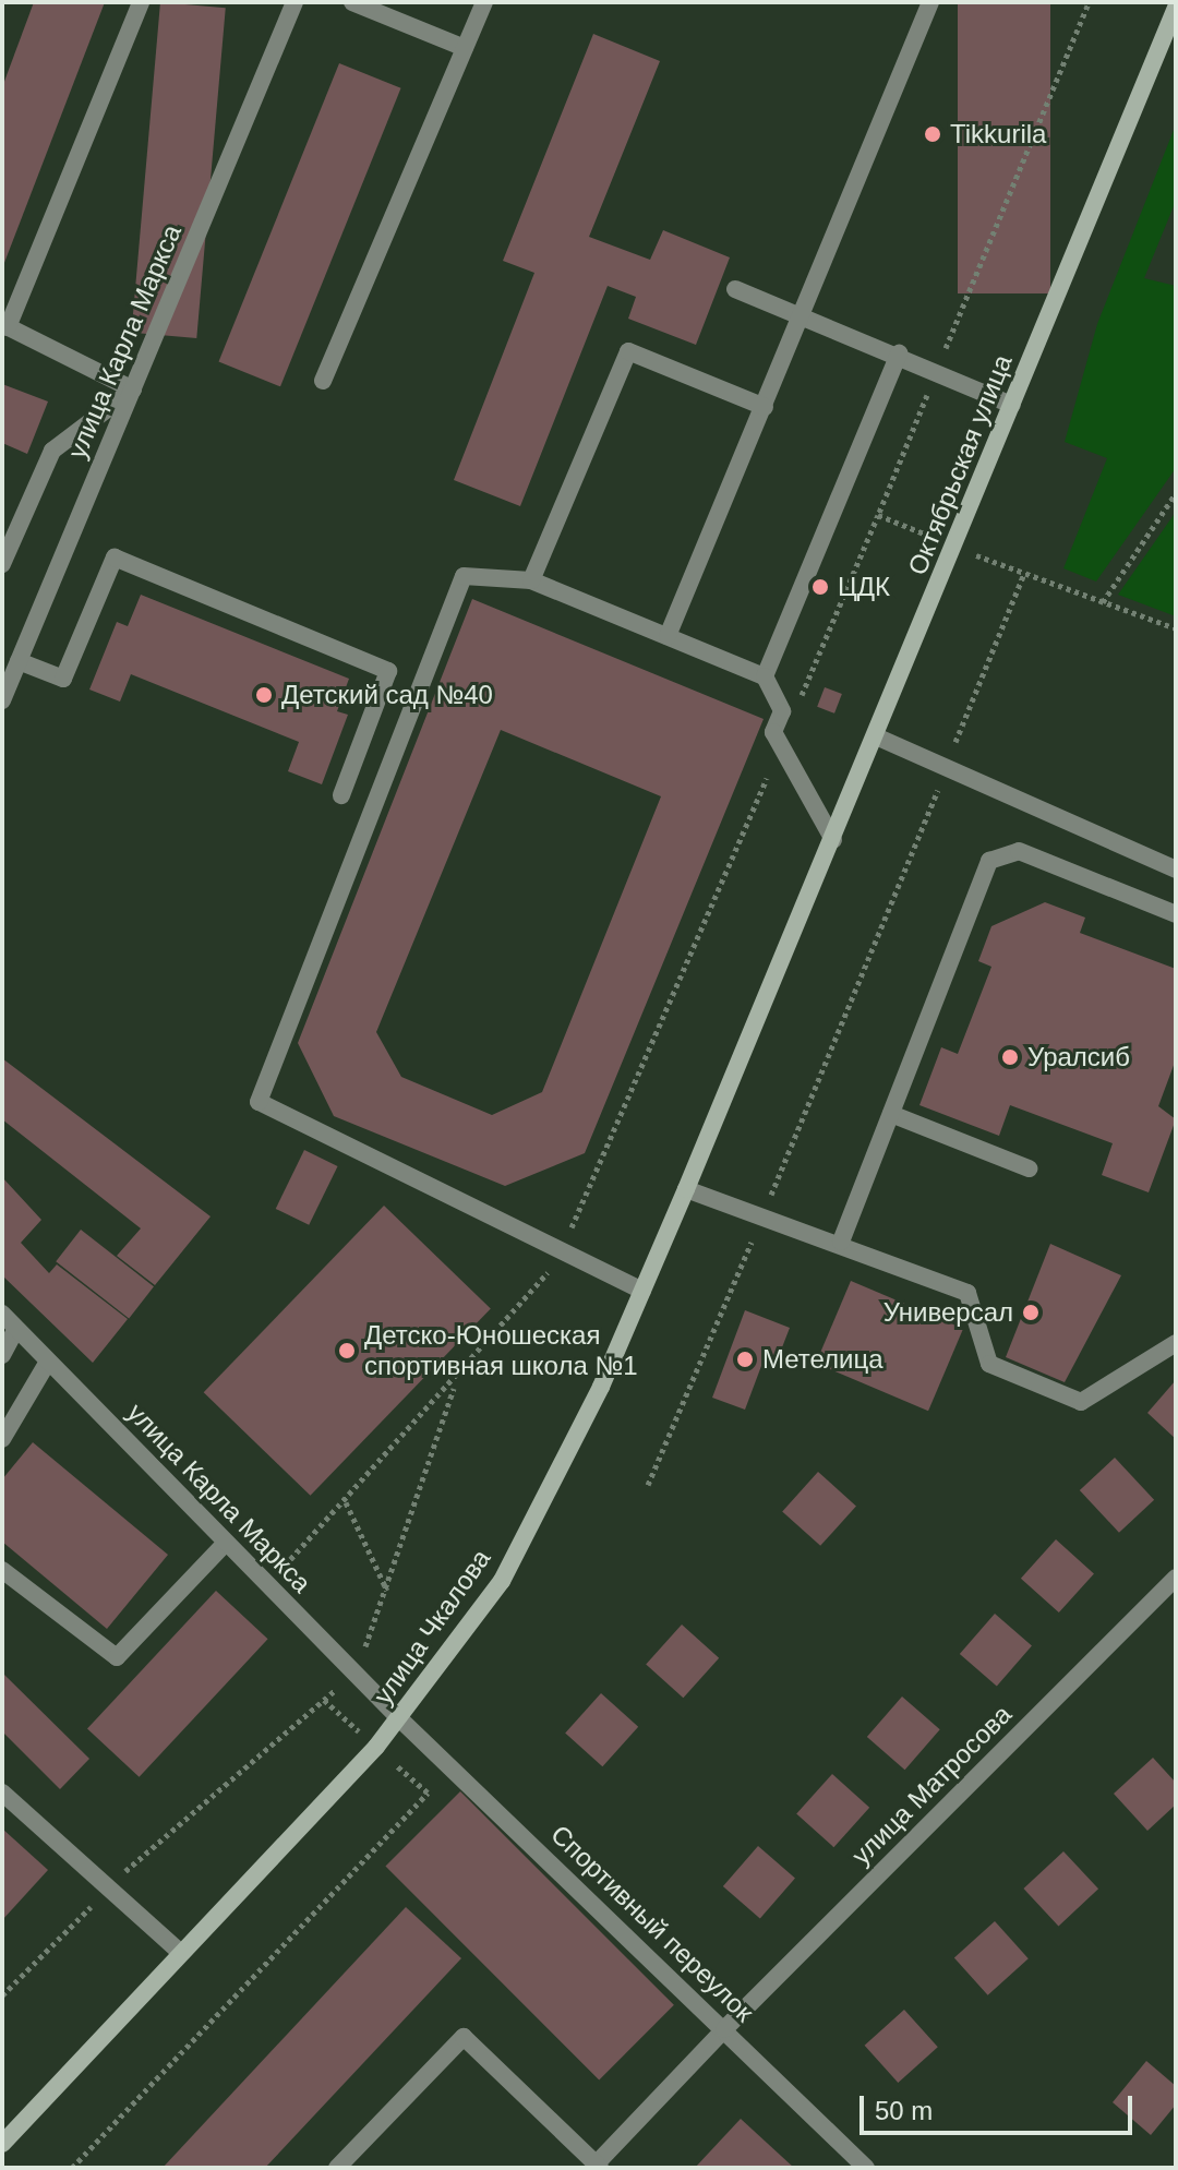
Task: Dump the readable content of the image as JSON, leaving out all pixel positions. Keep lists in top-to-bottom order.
{
  "streets": {
    "street": [
      "улица Карла Маркса",
      "Октябрьская улица",
      "улица Чкалова",
      "улица Матросова",
      "Спортивный переулок"
    ]
  },
  "crossings": [
    ["улица Карла Маркса", "улица Чкалова"],
    ["улица Карла Маркса", "Спортивный переулок"],
    ["Октябрьская улица", "улица Чкалова"],
    ["улица Чкалова", "Спортивный переулок"],
    ["улица Матросова", "Спортивный переулок"]
  ],
  "places": [
    "Tikkurila",
    "ЦДК",
    "Детский сад №40",
    "Уралсиб",
    "Универсал",
    "Детско-Юношеская спортивная школа №1",
    "Метелица"
  ],
  "scale_bar": "50 m"
}
